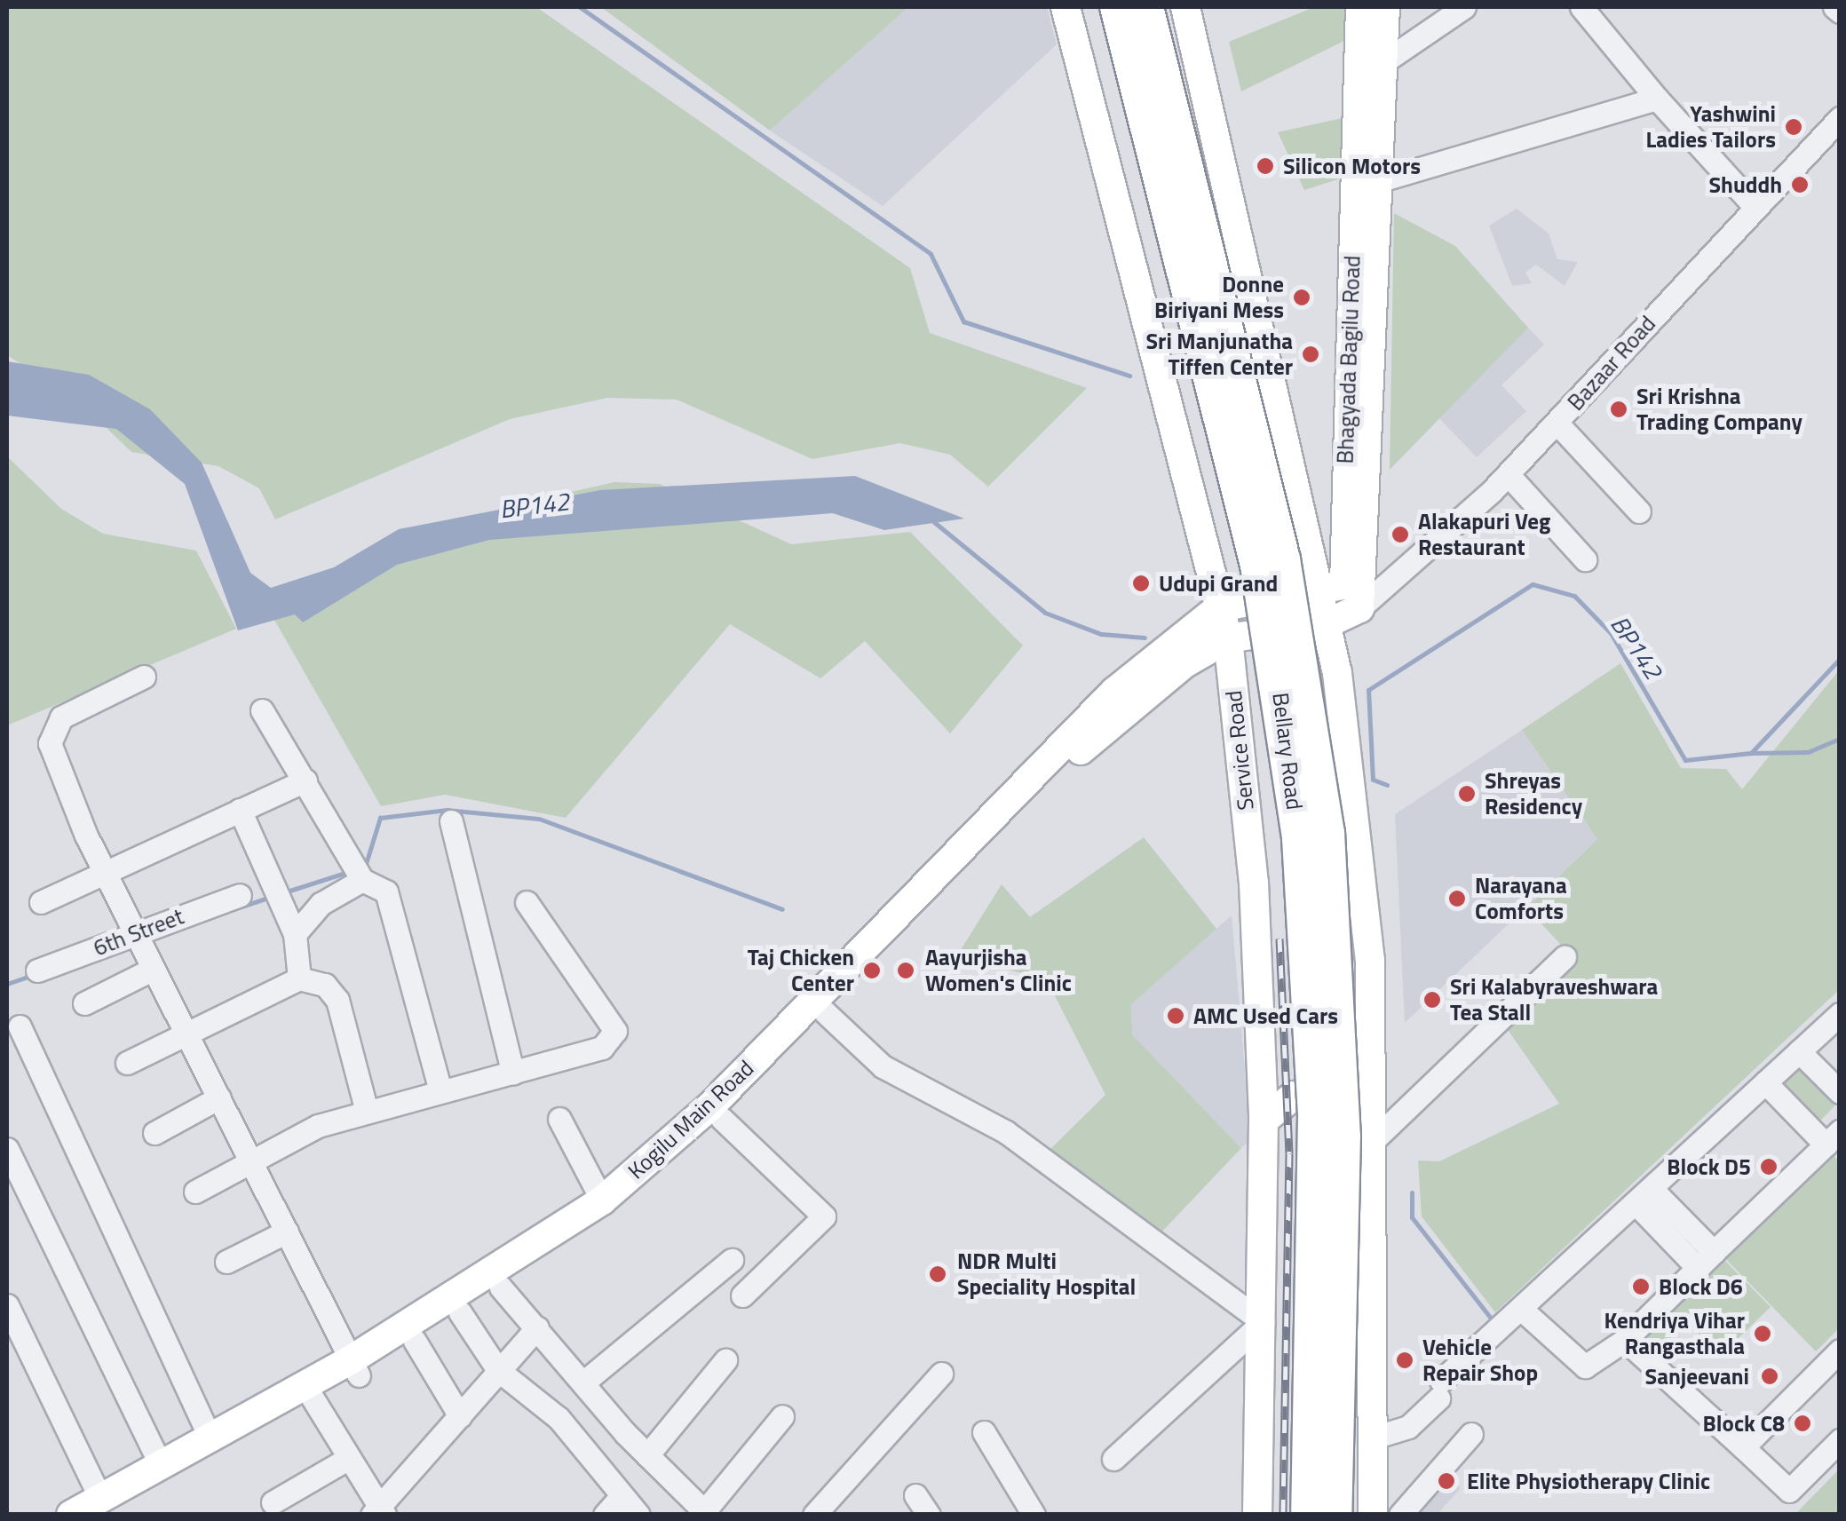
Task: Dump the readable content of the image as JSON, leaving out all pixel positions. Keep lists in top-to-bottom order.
{
  "streets": {
    "highway": ["Bellary Road"],
    "main road": ["Bhagyada Bagilu Road", "Service Road", "Kogilu Main Road"],
    "street": ["Bazaar Road", "6th Street"]
  },
  "crossings": [
    ["Bhagyada Bagilu Road", "Bazaar Road"],
    ["Service Road", "Kogilu Main Road"]
  ],
  "water": ["BP142"],
  "places": [
    "Yashwini Ladies Tailors",
    "Silicon Motors",
    "Shuddh",
    "Donne Biriyani Mess",
    "Sri Manjunatha Tiffen Center",
    "Sri Krishna Trading Company",
    "Alakapuri Veg Restaurant",
    "Udupi Grand",
    "Shreyas Residency",
    "Narayana Comforts",
    "Taj Chicken Center",
    "Aayurjisha Women's Clinic",
    "Sri Kalabyraveshwara Tea Stall",
    "AMC Used Cars",
    "Block D5",
    "NDR Multi Speciality Hospital",
    "Block D6",
    "Kendriya Vihar Rangasthala",
    "Vehicle Repair Shop",
    "Sanjeevani",
    "Block C8",
    "Elite Physiotherapy Clinic"
  ]
}
